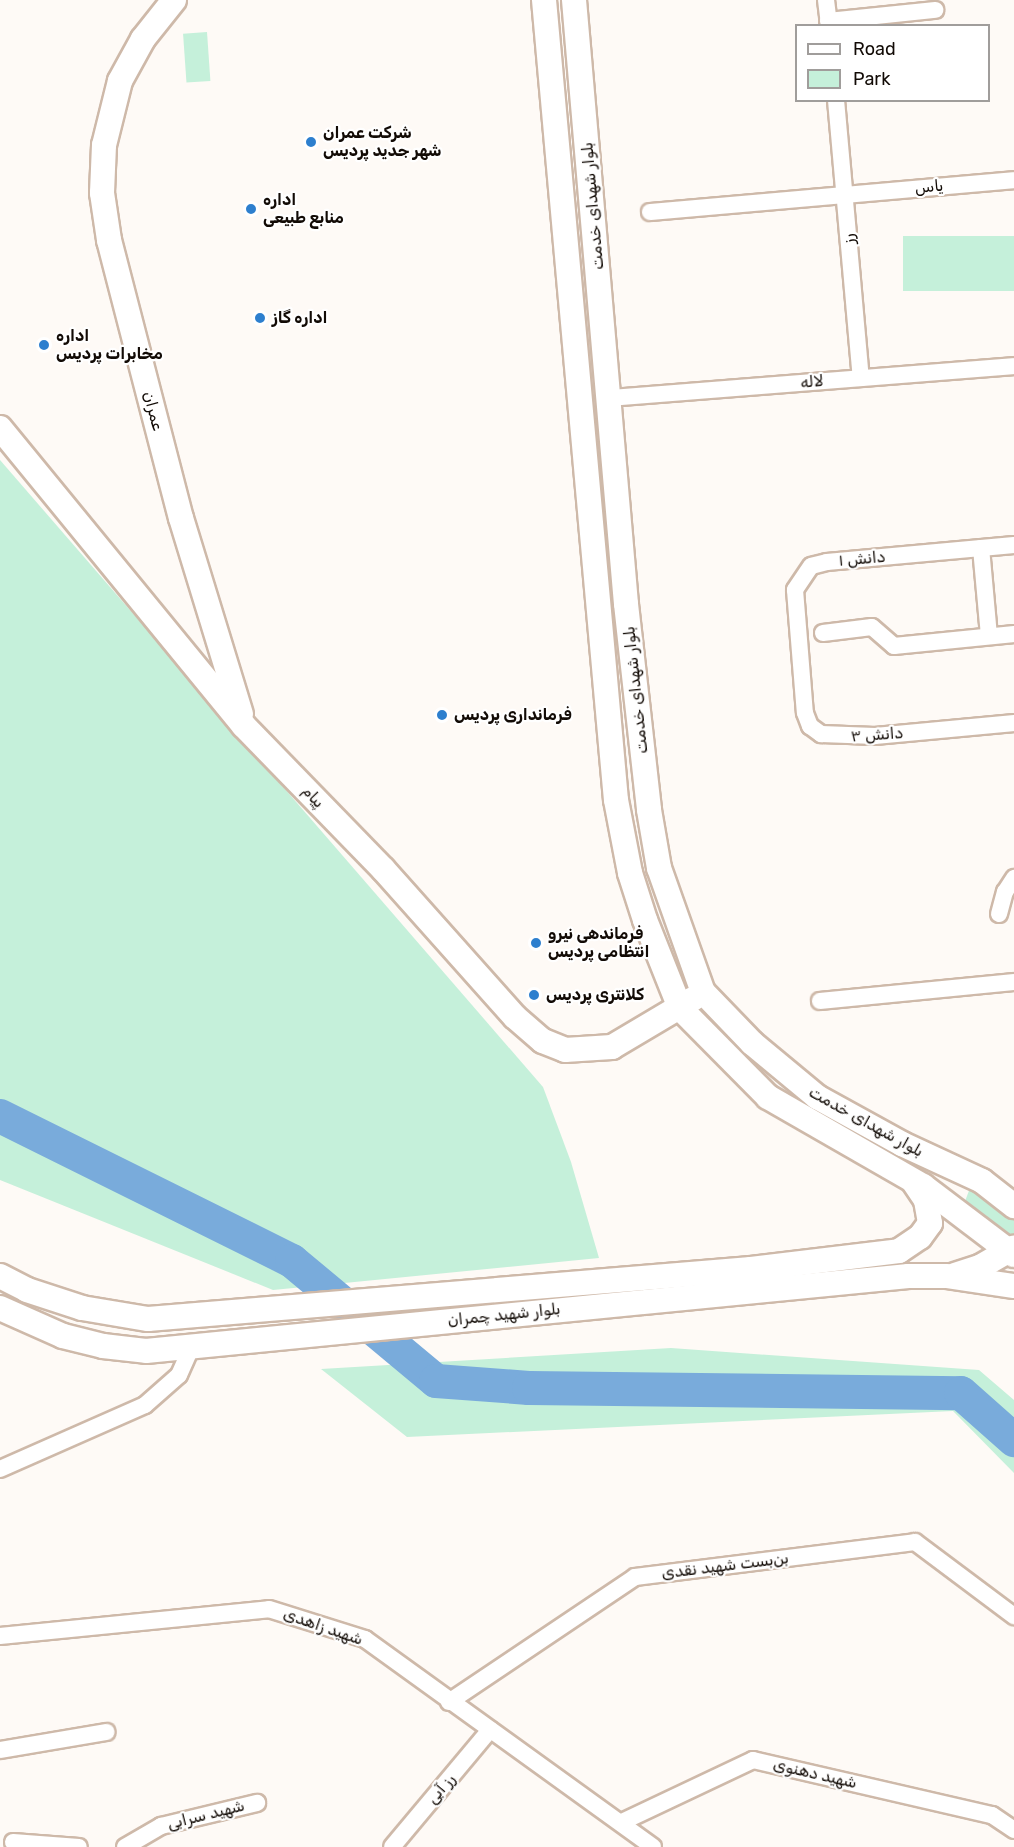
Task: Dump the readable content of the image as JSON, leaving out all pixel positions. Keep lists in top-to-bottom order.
{
  "streets": {
    "main road": [
      "بلوار شهدای خدمت",
      "عمران",
      "پیام",
      "بلوار شهید چمران"
    ],
    "street": [
      "یاس",
      "رز",
      "لاله",
      "دانش ۱",
      "دانش ۳",
      "بن‌بست شهید نقدی",
      "شهید زاهدی",
      "شهید دهنوی",
      "رز آبی",
      "شهید سرابی"
    ]
  },
  "crossings": [
    ["یاس", "رز"],
    ["بلوار شهدای خدمت", "لاله"],
    ["بلوار شهدای خدمت", "پیام"],
    ["بلوار شهدای خدمت", "بلوار شهید چمران"],
    ["رز", "لاله"],
    ["عمران", "پیام"],
    ["دانش ۱", "دانش ۳"],
    ["بن‌بست شهید نقدی", "شهید زاهدی"],
    ["شهید زاهدی", "شهید دهنوی"],
    ["شهید زاهدی", "رز آبی"]
  ],
  "places": [
    "شرکت عمران شهر جدید پردیس",
    "اداره منابع طبیعی",
    "اداره گاز",
    "اداره مخابرات پردیس",
    "فرمانداری پردیس",
    "فرماندهی نیرو انتظامی پردیس",
    "کلانتری پردیس"
  ],
  "legend": ["Road", "Park"]
}
